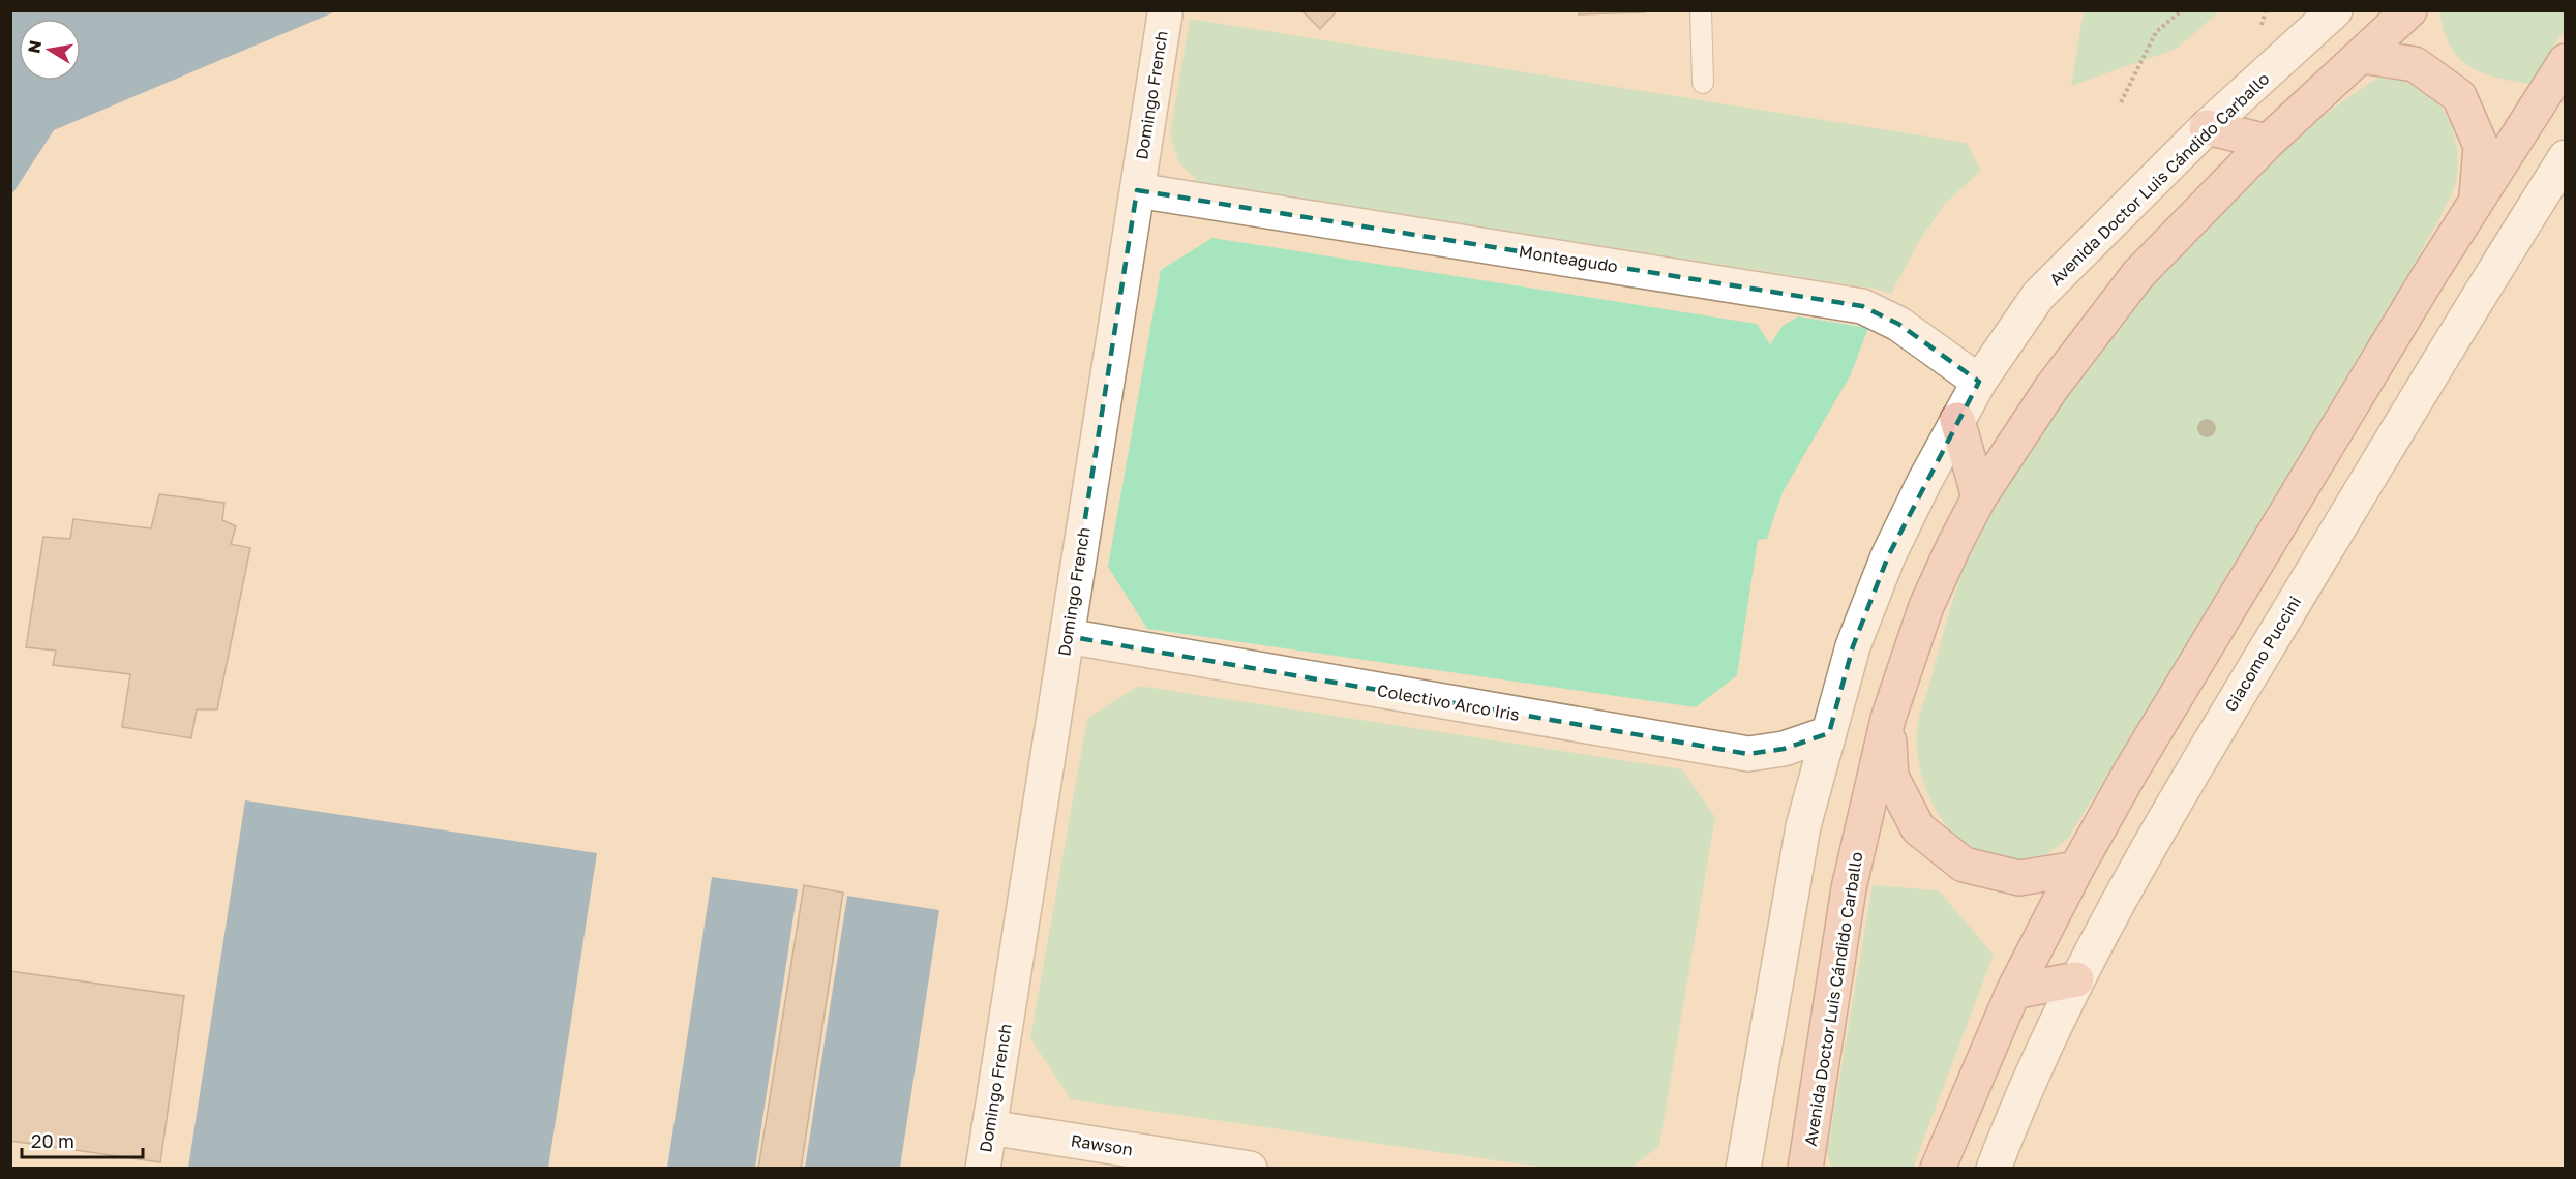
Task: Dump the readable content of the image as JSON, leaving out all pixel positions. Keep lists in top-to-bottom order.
{
  "streets": {
    "main road": ["Avenida Doctor Luis Cándido Carballo"],
    "street": [
      "Domingo French",
      "Monteagudo",
      "Giacomo Puccini",
      "Colectivo Arco Iris",
      "Rawson"
    ]
  },
  "crossings": [
    ["Domingo French", "Monteagudo"],
    ["Domingo French", "Colectivo Arco Iris"],
    ["Domingo French", "Rawson"],
    ["Avenida Doctor Luis Cándido Carballo", "Monteagudo"],
    ["Avenida Doctor Luis Cándido Carballo", "Colectivo Arco Iris"]
  ],
  "scale_bar": "20 m",
  "north": "left"
}
